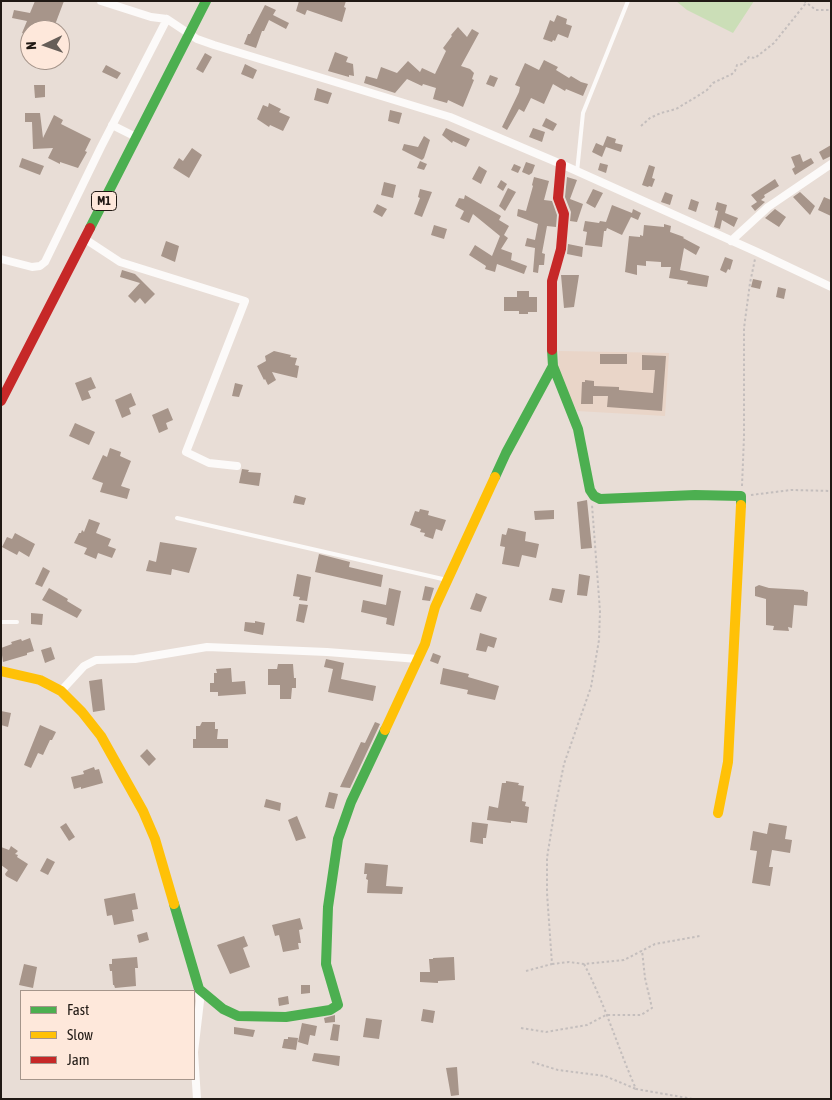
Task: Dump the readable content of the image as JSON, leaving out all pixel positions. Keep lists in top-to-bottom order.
{
  "streets": {
    "main road": ["M1"]
  },
  "legend": ["Fast", "Slow", "Jam"],
  "north": "left"
}
